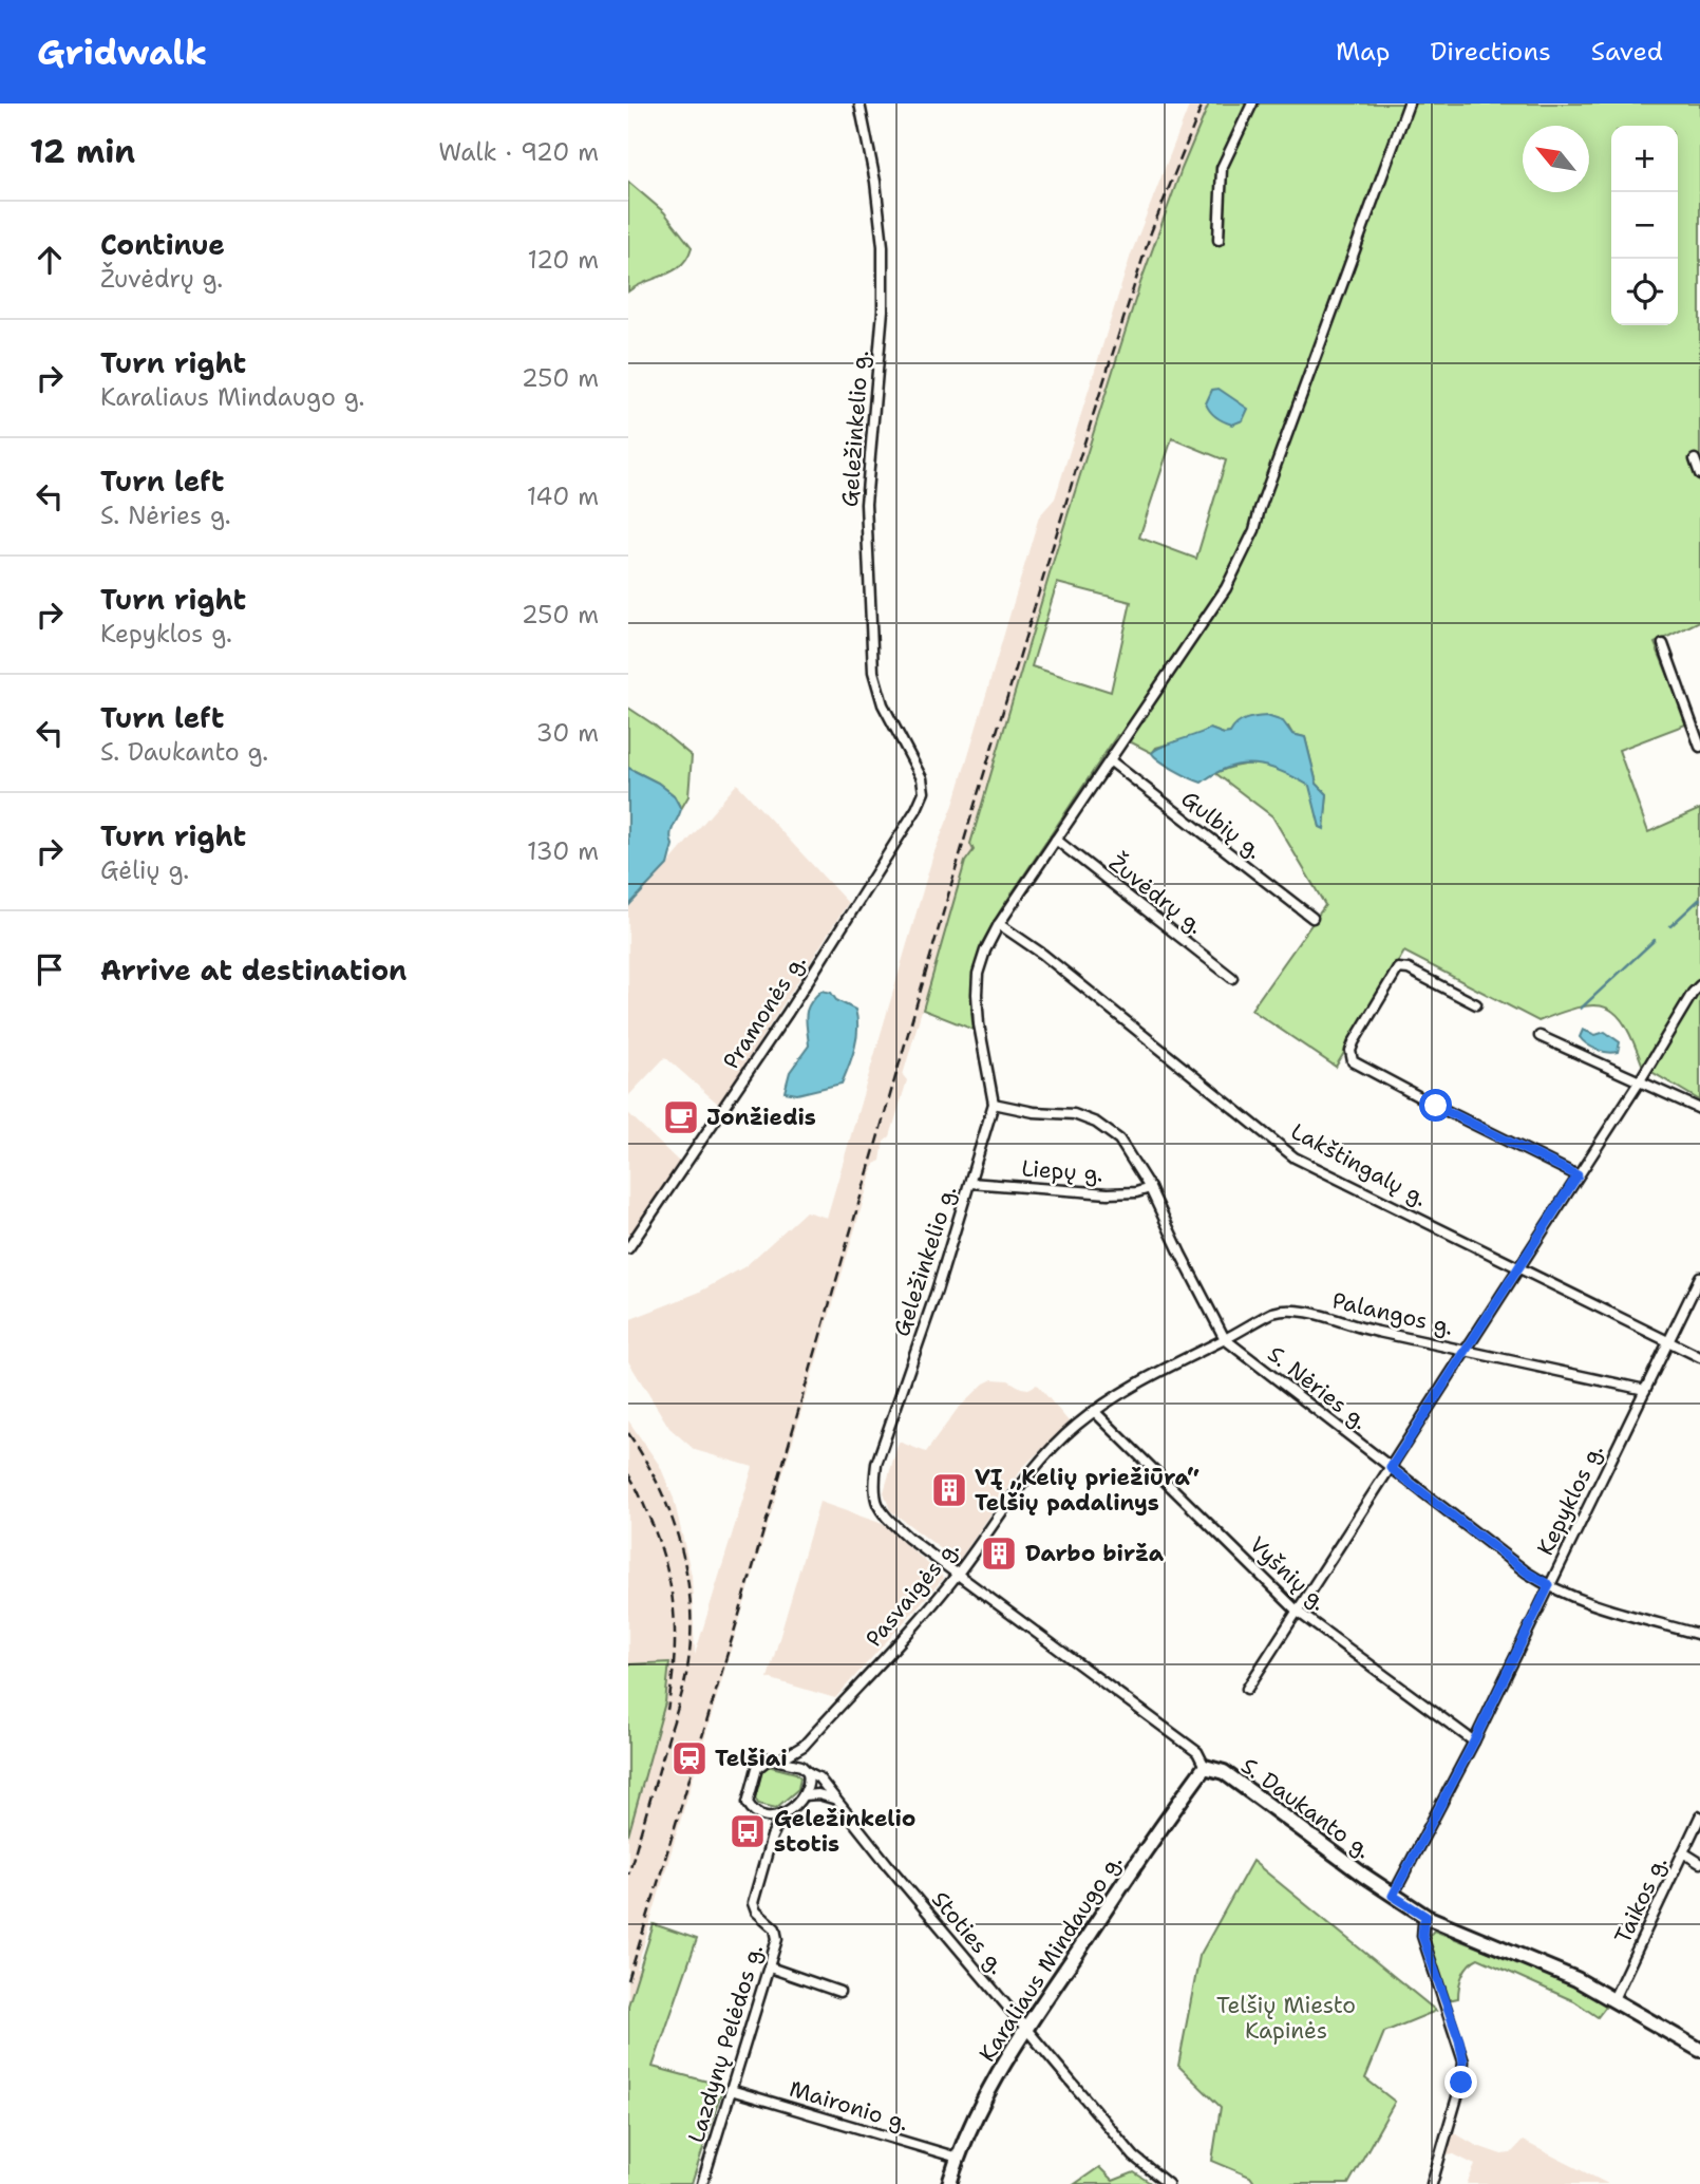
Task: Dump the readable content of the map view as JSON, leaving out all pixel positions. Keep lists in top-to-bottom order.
{
  "streets": {
    "main road": ["S. Daukanto g.", "Karaliaus Mindaugo g."],
    "street": [
      "Geležinkelio g.",
      "Gulbių g.",
      "Žuvėdrų g.",
      "Pramonės g.",
      "Lakštingalų g.",
      "Liepų g.",
      "Palangos g.",
      "S. Nėries g.",
      "Kepyklos g.",
      "Vyšnių g.",
      "Pasvaigės g.",
      "Taikos g.",
      "Stoties g.",
      "Lazdynų Pelėdos g.",
      "Maironio g."
    ]
  },
  "crossings": [
    ["Geležinkelio g.", "Gulbių g."],
    ["Geležinkelio g.", "Žuvėdrų g."],
    ["Geležinkelio g.", "Pramonės g."],
    ["Geležinkelio g.", "Lakštingalų g."],
    ["Geležinkelio g.", "Liepų g."],
    ["Geležinkelio g.", "S. Nėries g."],
    ["Geležinkelio g.", "Pasvaigės g."],
    ["Geležinkelio g.", "S. Daukanto g."],
    ["Lakštingalų g.", "Kepyklos g."],
    ["Liepų g.", "S. Nėries g."],
    ["Palangos g.", "S. Nėries g."],
    ["Palangos g.", "Kepyklos g."],
    ["Palangos g.", "Pasvaigės g."],
    ["S. Nėries g.", "Kepyklos g."],
    ["S. Nėries g.", "Pasvaigės g."],
    ["Kepyklos g.", "Vyšnių g."],
    ["Kepyklos g.", "S. Daukanto g."],
    ["Vyšnių g.", "Pasvaigės g."],
    ["Pasvaigės g.", "S. Daukanto g."],
    ["Pasvaigės g.", "Stoties g."],
    ["Pasvaigės g.", "Lazdynų Pelėdos g."],
    ["S. Daukanto g.", "Taikos g."],
    ["S. Daukanto g.", "Karaliaus Mindaugo g."],
    ["Stoties g.", "Karaliaus Mindaugo g."],
    ["Stoties g.", "Lazdynų Pelėdos g."],
    ["Karaliaus Mindaugo g.", "Maironio g."],
    ["Lazdynų Pelėdos g.", "Maironio g."]
  ],
  "parks": ["Telšių Miesto Kapinės"],
  "places": {
    "cafe": ["Jonžiedis"],
    "building": ["VĮ „Kelių priežiūra“ Telšių padalinys", "Darbo birža"],
    "station": ["Telšiai"],
    "bus stop": ["Geležinkelio stotis"]
  },
  "north": "top left",
  "page": {
    "header": "Gridwalk",
    "nav": ["Map", "Directions", "Saved"],
    "heading": ["12 min", "Walk · 920 m"],
    "map_buttons": ["+", "−"],
    "list": [
      ["Continue", "Žuvėdrų g.", "120 m"],
      ["Turn right", "Karaliaus Mindaugo g.", "250 m"],
      ["Turn left", "S. Nėries g.", "140 m"],
      ["Turn right", "Kepyklos g.", "250 m"],
      ["Turn left", "S. Daukanto g.", "30 m"],
      ["Turn right", "Gėlių g.", "130 m"],
      "Arrive at destination"
    ]
  }
}
